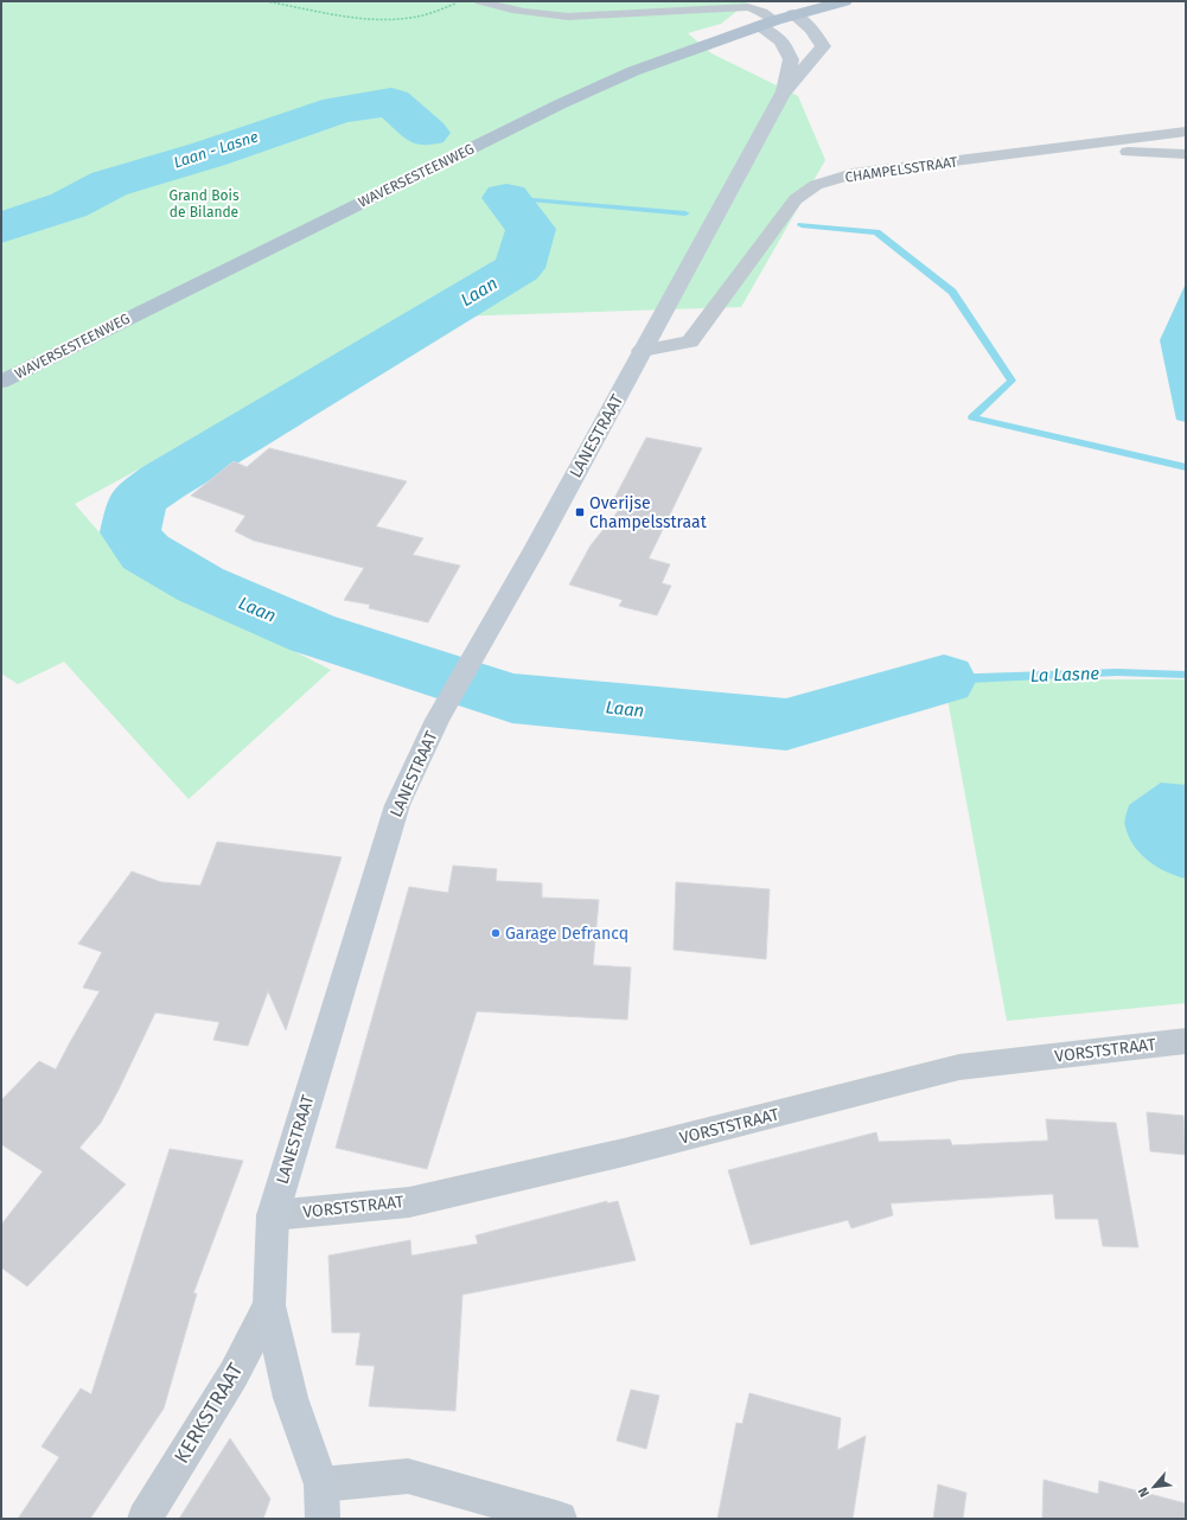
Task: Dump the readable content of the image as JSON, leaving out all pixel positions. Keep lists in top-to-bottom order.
{
  "streets": {
    "main road": ["WAVERSESTEENWEG"],
    "street": [
      "CHAMPELSSTRAAT",
      "LANESTRAAT",
      "VORSTSTRAAT",
      "KERKSTRAAT"
    ]
  },
  "crossings": [
    ["CHAMPELSSTRAAT", "LANESTRAAT"],
    ["WAVERSESTEENWEG", "LANESTRAAT"],
    ["LANESTRAAT", "VORSTSTRAAT"],
    ["LANESTRAAT", "KERKSTRAAT"]
  ],
  "water": ["Laan - Lasne", "Laan", "La Lasne"],
  "parks": ["Grand Bois de Bilande"],
  "places": {
    "transit": ["Overijse Champelsstraat"],
    "other": ["Garage Defrancq"]
  },
  "north": "bottom left"
}
